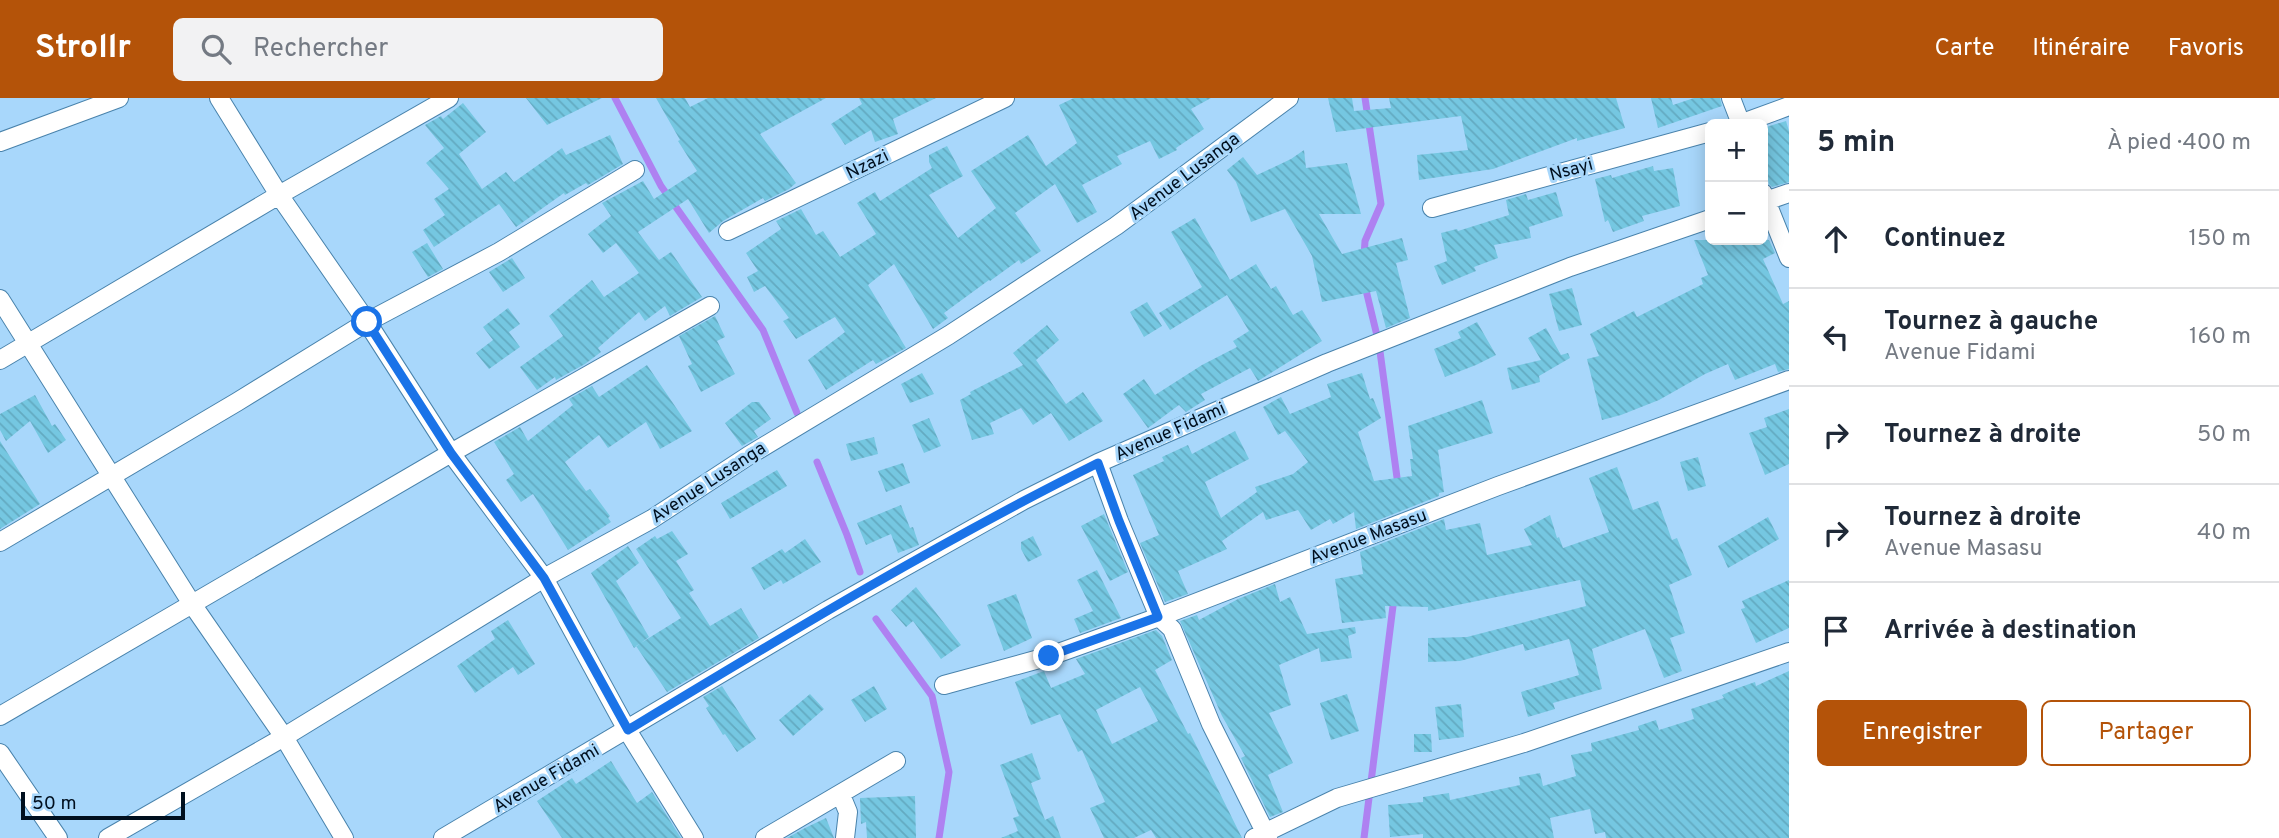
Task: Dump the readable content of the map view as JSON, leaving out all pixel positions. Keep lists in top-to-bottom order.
{
  "streets": {
    "street": [
      "Nzazi",
      "Nsayi",
      "Avenue Lusanga",
      "Avenue Fidami",
      "Avenue Masasu"
    ]
  },
  "scale_bar": "50 m",
  "page": {
    "header": "Strollr",
    "search": "Rechercher",
    "nav": ["Carte", "Itinéraire", "Favoris"],
    "heading": ["5 min", "À pied · 400 m"],
    "map_buttons": ["+", "−"],
    "list": [
      ["Continuez", "150 m"],
      ["Tournez à gauche", "Avenue Fidami", "160 m"],
      ["Tournez à droite", "50 m"],
      ["Tournez à droite", "Avenue Masasu", "40 m"],
      "Arrivée à destination"
    ],
    "buttons": ["Enregistrer", "Partager"],
    "scale": "50 m"
  }
}
